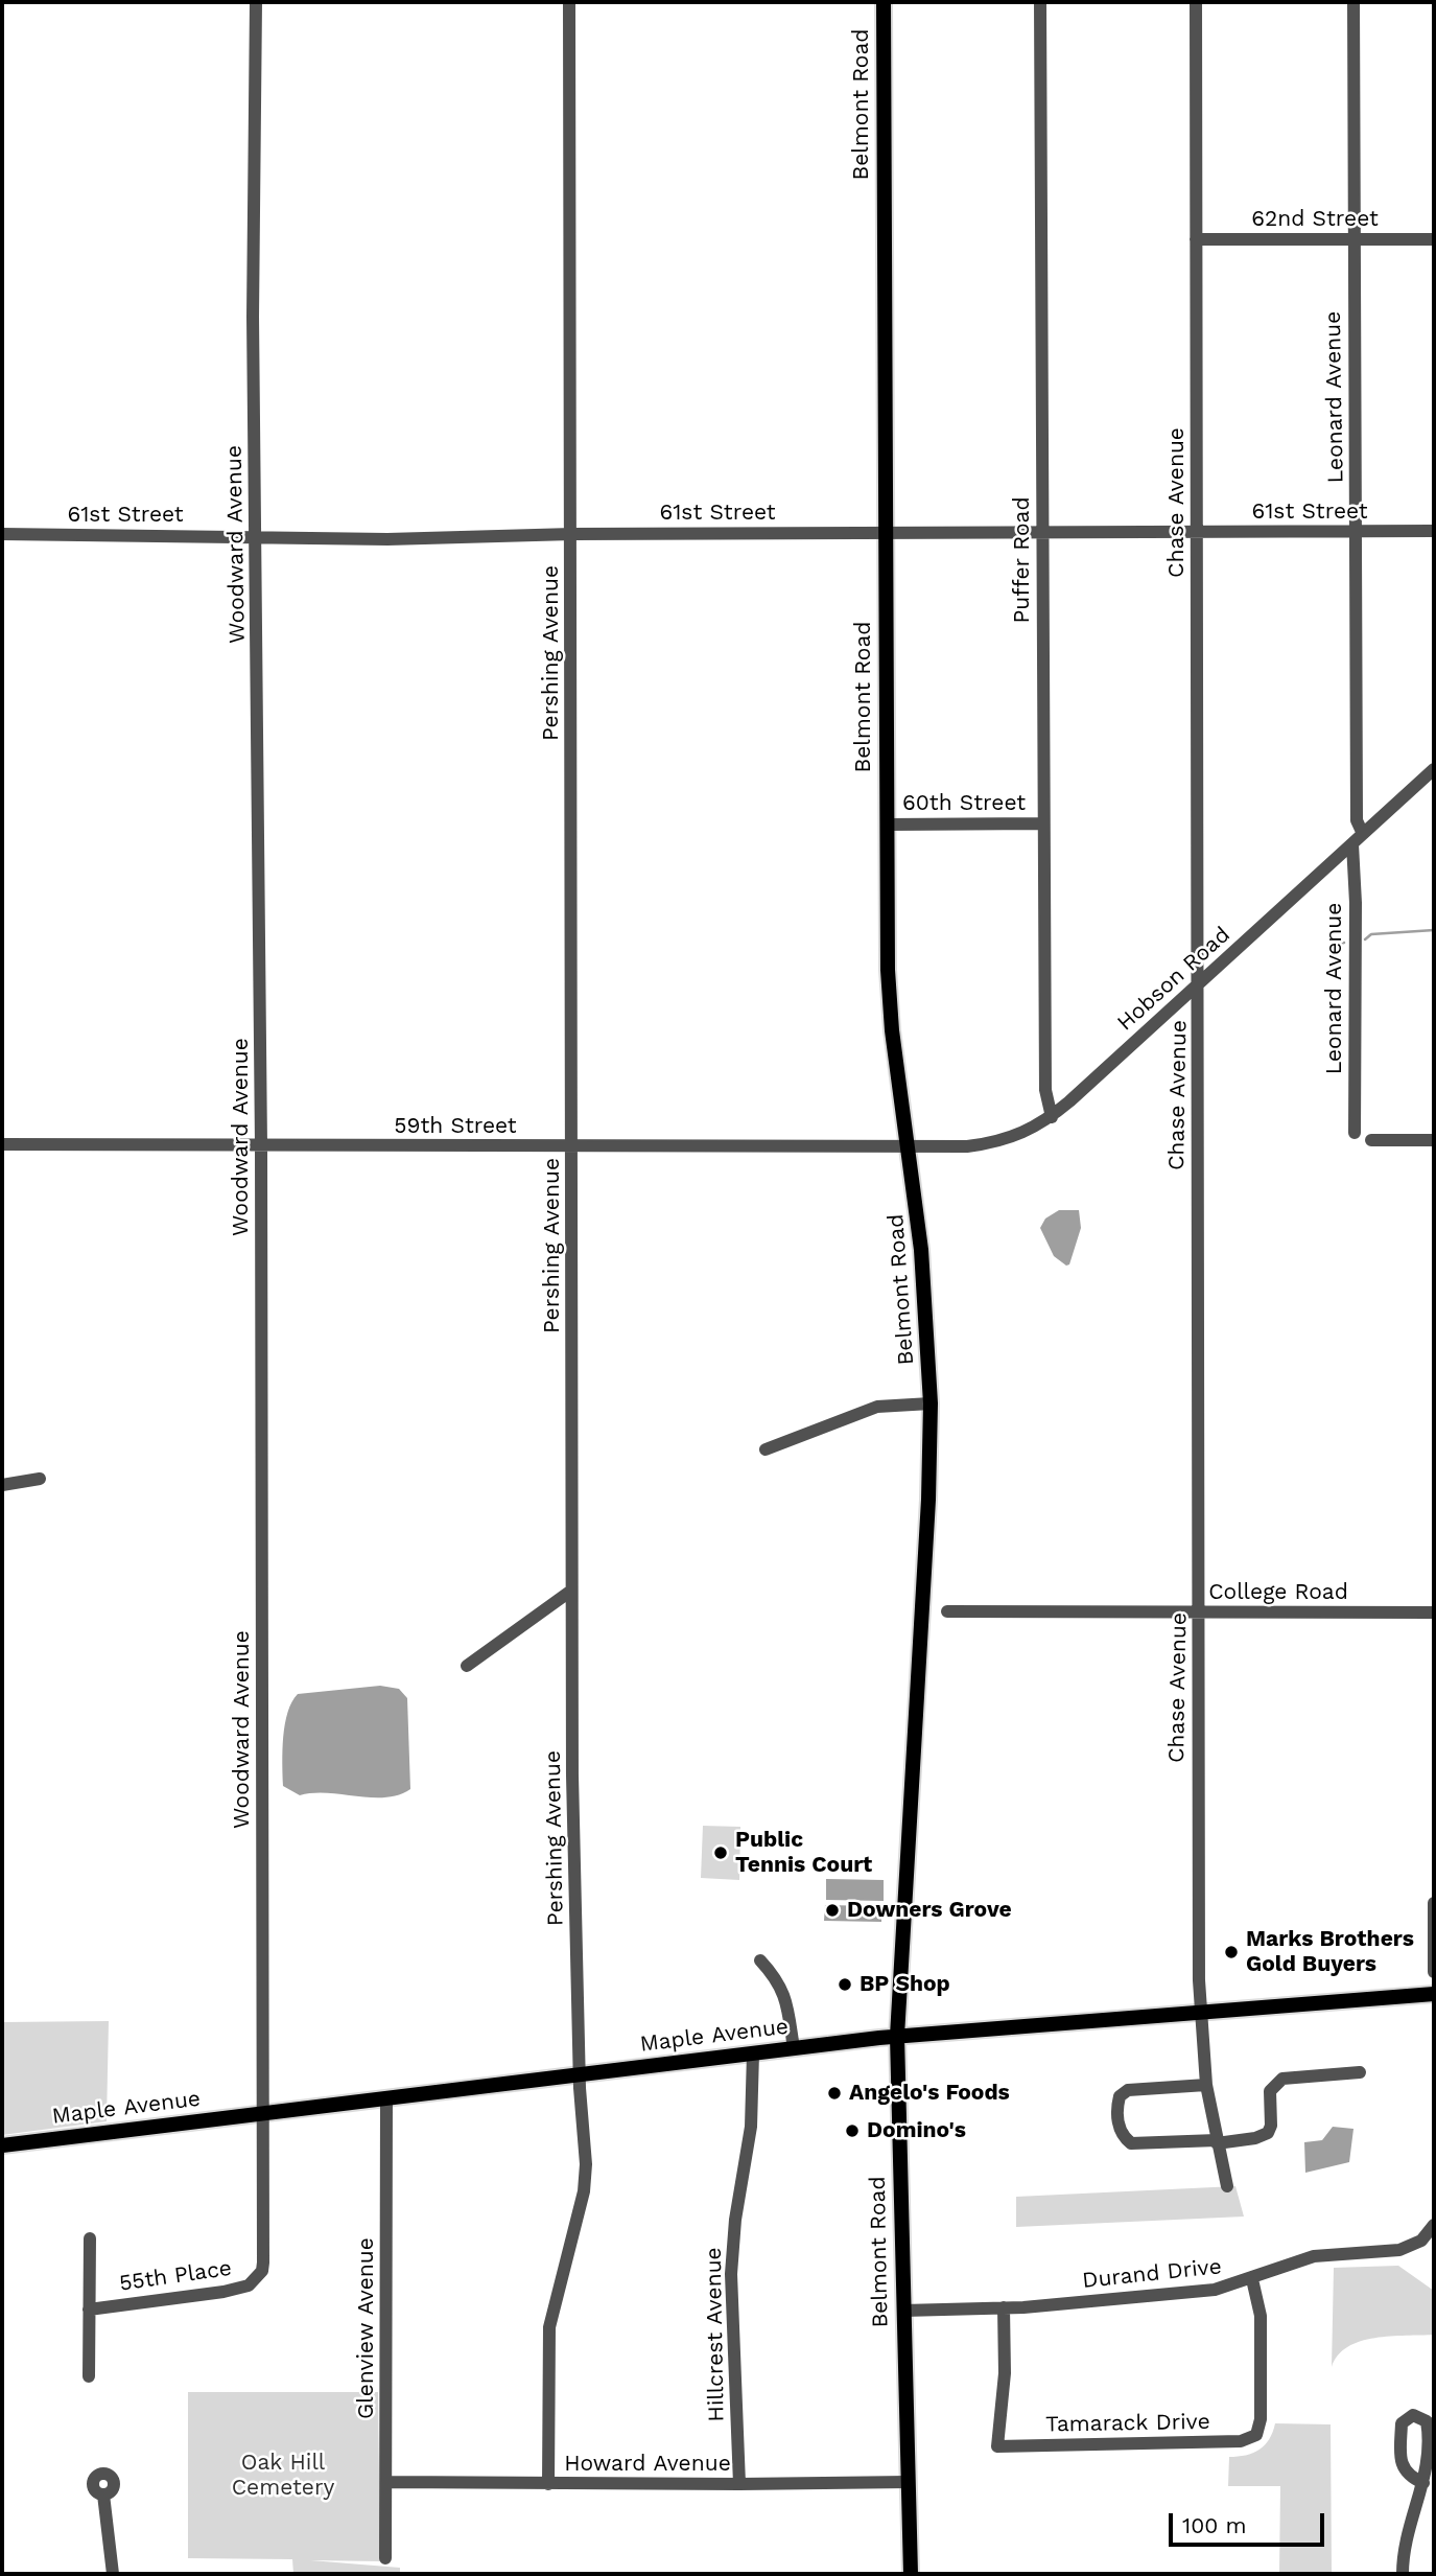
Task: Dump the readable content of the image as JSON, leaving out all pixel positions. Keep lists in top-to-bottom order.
{
  "streets": {
    "main road": ["Belmont Road", "Maple Avenue"],
    "street": [
      "62nd Street",
      "Leonard Avenue",
      "Chase Avenue",
      "61st Street",
      "Woodward Avenue",
      "Puffer Road",
      "Pershing Avenue",
      "60th Street",
      "Hobson Road",
      "59th Street",
      "College Road",
      "Durand Drive",
      "55th Place",
      "Glenview Avenue",
      "Hillcrest Avenue",
      "Tamarack Drive",
      "Howard Avenue"
    ]
  },
  "crossings": [
    ["Belmont Road", "61st Street"],
    ["Belmont Road", "60th Street"],
    ["Belmont Road", "Hobson Road"],
    ["Belmont Road", "59th Street"],
    ["Belmont Road", "Maple Avenue"],
    ["Belmont Road", "Durand Drive"],
    ["Belmont Road", "Howard Avenue"],
    ["62nd Street", "Leonard Avenue"],
    ["62nd Street", "Chase Avenue"],
    ["Leonard Avenue", "61st Street"],
    ["Leonard Avenue", "Hobson Road"],
    ["Chase Avenue", "61st Street"],
    ["Chase Avenue", "Hobson Road"],
    ["Chase Avenue", "College Road"],
    ["Chase Avenue", "Maple Avenue"],
    ["61st Street", "Woodward Avenue"],
    ["61st Street", "Puffer Road"],
    ["61st Street", "Pershing Avenue"],
    ["Woodward Avenue", "59th Street"],
    ["Woodward Avenue", "Maple Avenue"],
    ["Woodward Avenue", "55th Place"],
    ["Puffer Road", "60th Street"],
    ["Puffer Road", "Hobson Road"],
    ["Pershing Avenue", "59th Street"],
    ["Pershing Avenue", "Maple Avenue"],
    ["Pershing Avenue", "Howard Avenue"],
    ["Hobson Road", "59th Street"],
    ["Maple Avenue", "Glenview Avenue"],
    ["Maple Avenue", "Hillcrest Avenue"],
    ["Durand Drive", "Tamarack Drive"],
    ["Glenview Avenue", "Howard Avenue"],
    ["Hillcrest Avenue", "Howard Avenue"]
  ],
  "parks": ["Oak Hill Cemetery"],
  "places": [
    "Public Tennis Court",
    "Downers Grove",
    "Marks Brothers Gold Buyers",
    "BP Shop",
    "Angelo's Foods",
    "Domino's"
  ],
  "scale_bar": "100 m"
}
